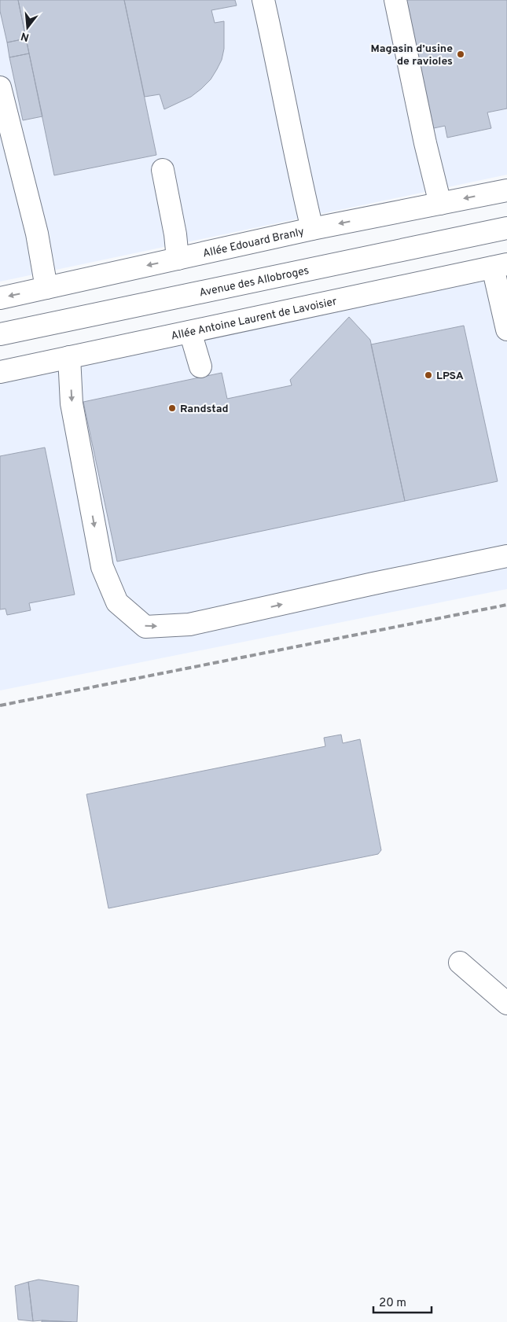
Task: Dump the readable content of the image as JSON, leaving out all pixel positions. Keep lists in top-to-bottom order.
{
  "streets": {
    "street": ["Allée Edouard Branly", "Avenue des Allobroges", "Allée Antoine Laurent de Lavoisier"]
  },
  "one_way": ["Allée Edouard Branly"],
  "places": ["Magasin d’usine de ravioles", "LPSA", "Randstad"],
  "scale_bar": "20 m",
  "north": "bottom"
}
